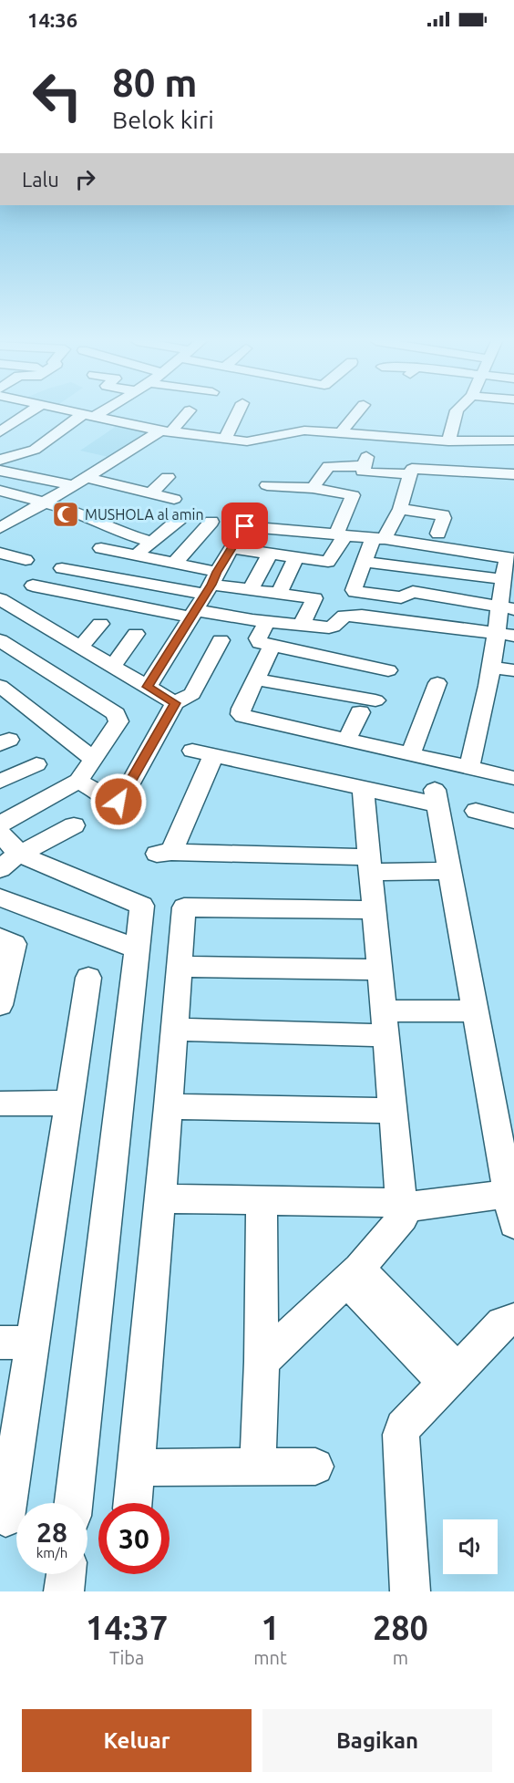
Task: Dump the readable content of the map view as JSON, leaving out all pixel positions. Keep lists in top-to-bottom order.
{
  "places": {
    "mosque": ["MUSHOLA al amin"]
  },
  "page": {
    "status": "14:36",
    "turn": ["80 m", "Belok kiri"],
    "then": "Lalu",
    "speed": "28 km/h",
    "limit": "30",
    "eta": [
      "14:37",
      "Tiba",
      "1",
      "mnt",
      "280",
      "m"
    ],
    "buttons": ["Keluar", "Bagikan"]
  }
}
